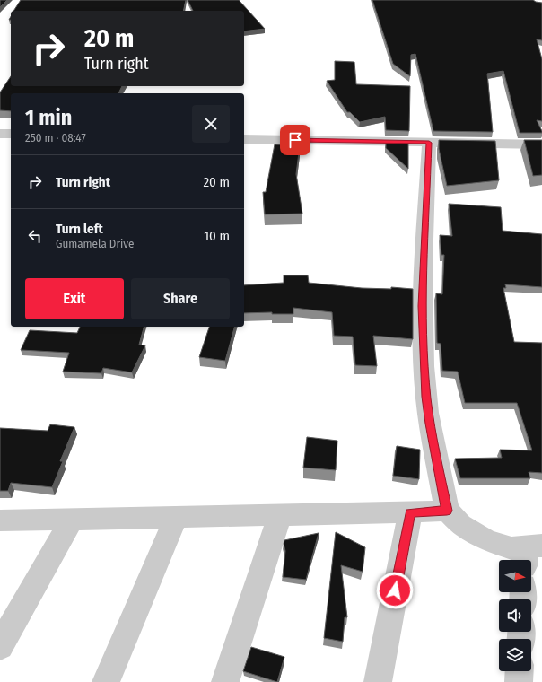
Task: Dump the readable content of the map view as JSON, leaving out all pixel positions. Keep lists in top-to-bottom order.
{
  "north": "right",
  "page": {
    "turn": ["20 m", "Turn right"],
    "heading": ["1 min", "250 m · 08:47"],
    "list": [
      {
        "name": "Turn right",
        "value": "20 m"
      },
      {
        "name": "Turn left",
        "note": "Gumamela Drive",
        "value": "10 m"
      }
    ],
    "buttons": ["Exit", "Share"]
  }
}
